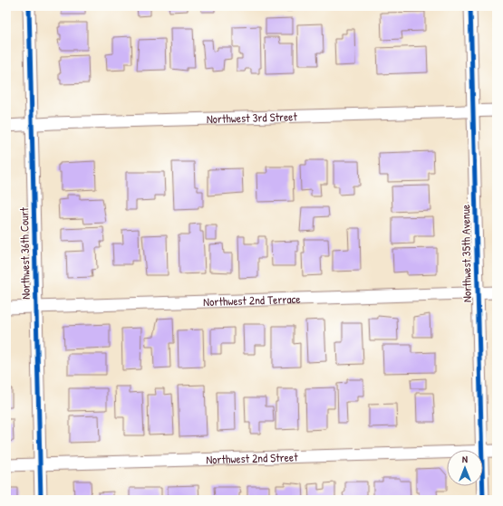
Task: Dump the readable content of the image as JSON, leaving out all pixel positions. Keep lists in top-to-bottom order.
{
  "streets": {
    "street": [
      "Northwest 3rd Street",
      "Northwest 36th Court",
      "Northwest 35th Avenue",
      "Northwest 2nd Terrace",
      "Northwest 2nd Street"
    ]
  },
  "crossings": [
    ["Northwest 3rd Street", "Northwest 36th Court"],
    ["Northwest 3rd Street", "Northwest 35th Avenue"],
    ["Northwest 36th Court", "Northwest 2nd Terrace"],
    ["Northwest 36th Court", "Northwest 2nd Street"],
    ["Northwest 35th Avenue", "Northwest 2nd Terrace"]
  ],
  "north": "top"
}
